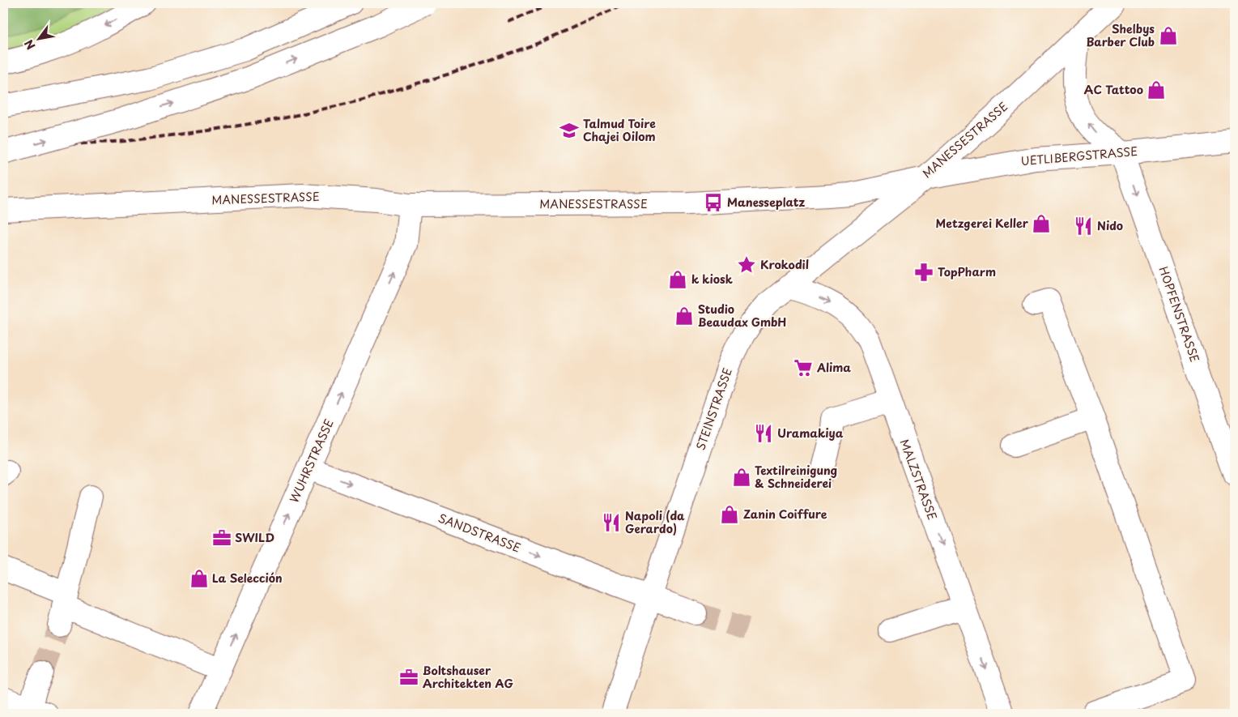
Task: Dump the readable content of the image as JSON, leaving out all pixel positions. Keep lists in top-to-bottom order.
{
  "streets": {
    "main road": [
      "MANESSESTRASSE",
      "UETLIBERGSTRASSE",
      "HOPFENSTRASSE",
      "STEINSTRASSE",
      "WUHRSTRASSE",
      "MALZSTRASSE",
      "SANDSTRASSE"
    ]
  },
  "crossings": [
    ["MANESSESTRASSE", "UETLIBERGSTRASSE"],
    ["MANESSESTRASSE", "STEINSTRASSE"],
    ["MANESSESTRASSE", "WUHRSTRASSE"],
    ["UETLIBERGSTRASSE", "HOPFENSTRASSE"],
    ["UETLIBERGSTRASSE", "STEINSTRASSE"],
    ["STEINSTRASSE", "MALZSTRASSE"],
    ["STEINSTRASSE", "SANDSTRASSE"],
    ["WUHRSTRASSE", "SANDSTRASSE"]
  ],
  "one_way": ["WUHRSTRASSE", "MALZSTRASSE", "SANDSTRASSE"],
  "places": {
    "shop": [
      "Shelbys Barber Club",
      "AC Tattoo",
      "Metzgerei Keller",
      "k kiosk",
      "Studio Beaudax GmbH",
      "Textilreinigung & Schneiderei",
      "Zanin Coiffure",
      "La Selección"
    ],
    "school or university": ["Talmud Toire Chajei Oilom"],
    "bus stop": ["Manesseplatz"],
    "restaurant": ["Nido", "Uramakiya", "Napoli (da Gerardo)"],
    "place": ["Krokodil"],
    "pharmacy": ["TopPharm"],
    "supermarket": ["Alima"],
    "office": ["SWILD", "Boltshauser Architekten AG"]
  },
  "north": "bottom left"
}
